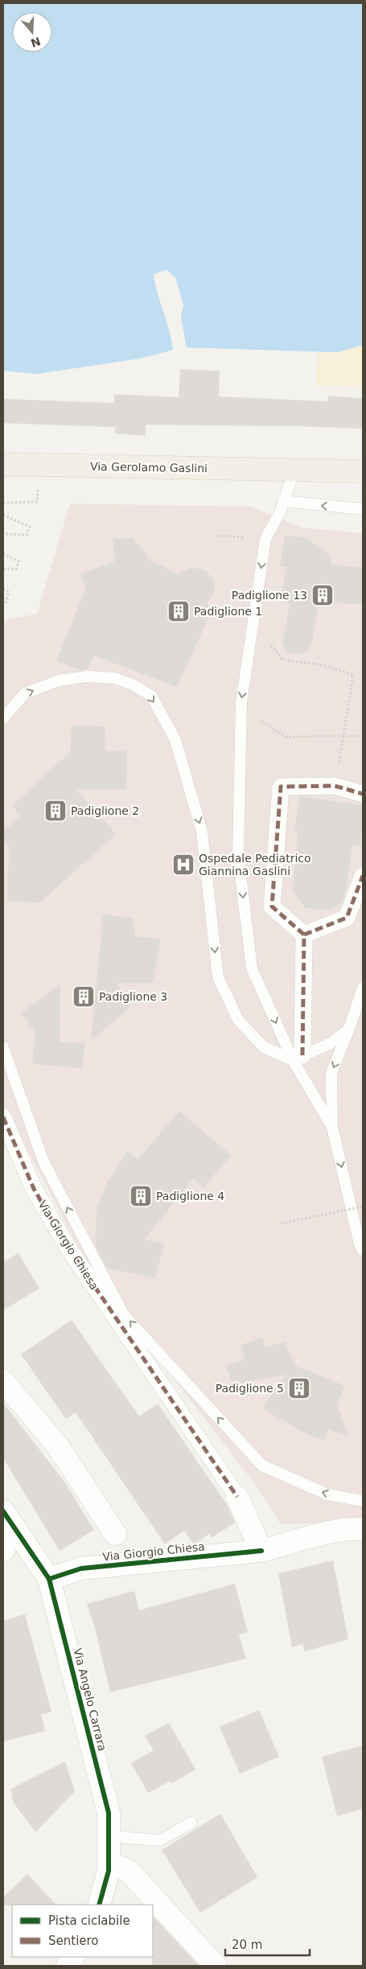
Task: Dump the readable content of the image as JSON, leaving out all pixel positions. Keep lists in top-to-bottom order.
{
  "streets": {
    "main road": ["Via Gerolamo Gaslini"],
    "street": ["Via Giorgio Chiesa", "Via Angelo Carrara"]
  },
  "crossings": [
    ["Via Giorgio Chiesa", "Via Angelo Carrara"]
  ],
  "places": {
    "building": [
      "Padiglione 13",
      "Padiglione 1",
      "Padiglione 2",
      "Padiglione 3",
      "Padiglione 4",
      "Padiglione 5"
    ],
    "hospital": ["Ospedale Pediatrico Giannina Gaslini"]
  },
  "legend": ["Pista ciclabile", "Sentiero"],
  "scale_bar": "20 m",
  "north": "bottom"
}
